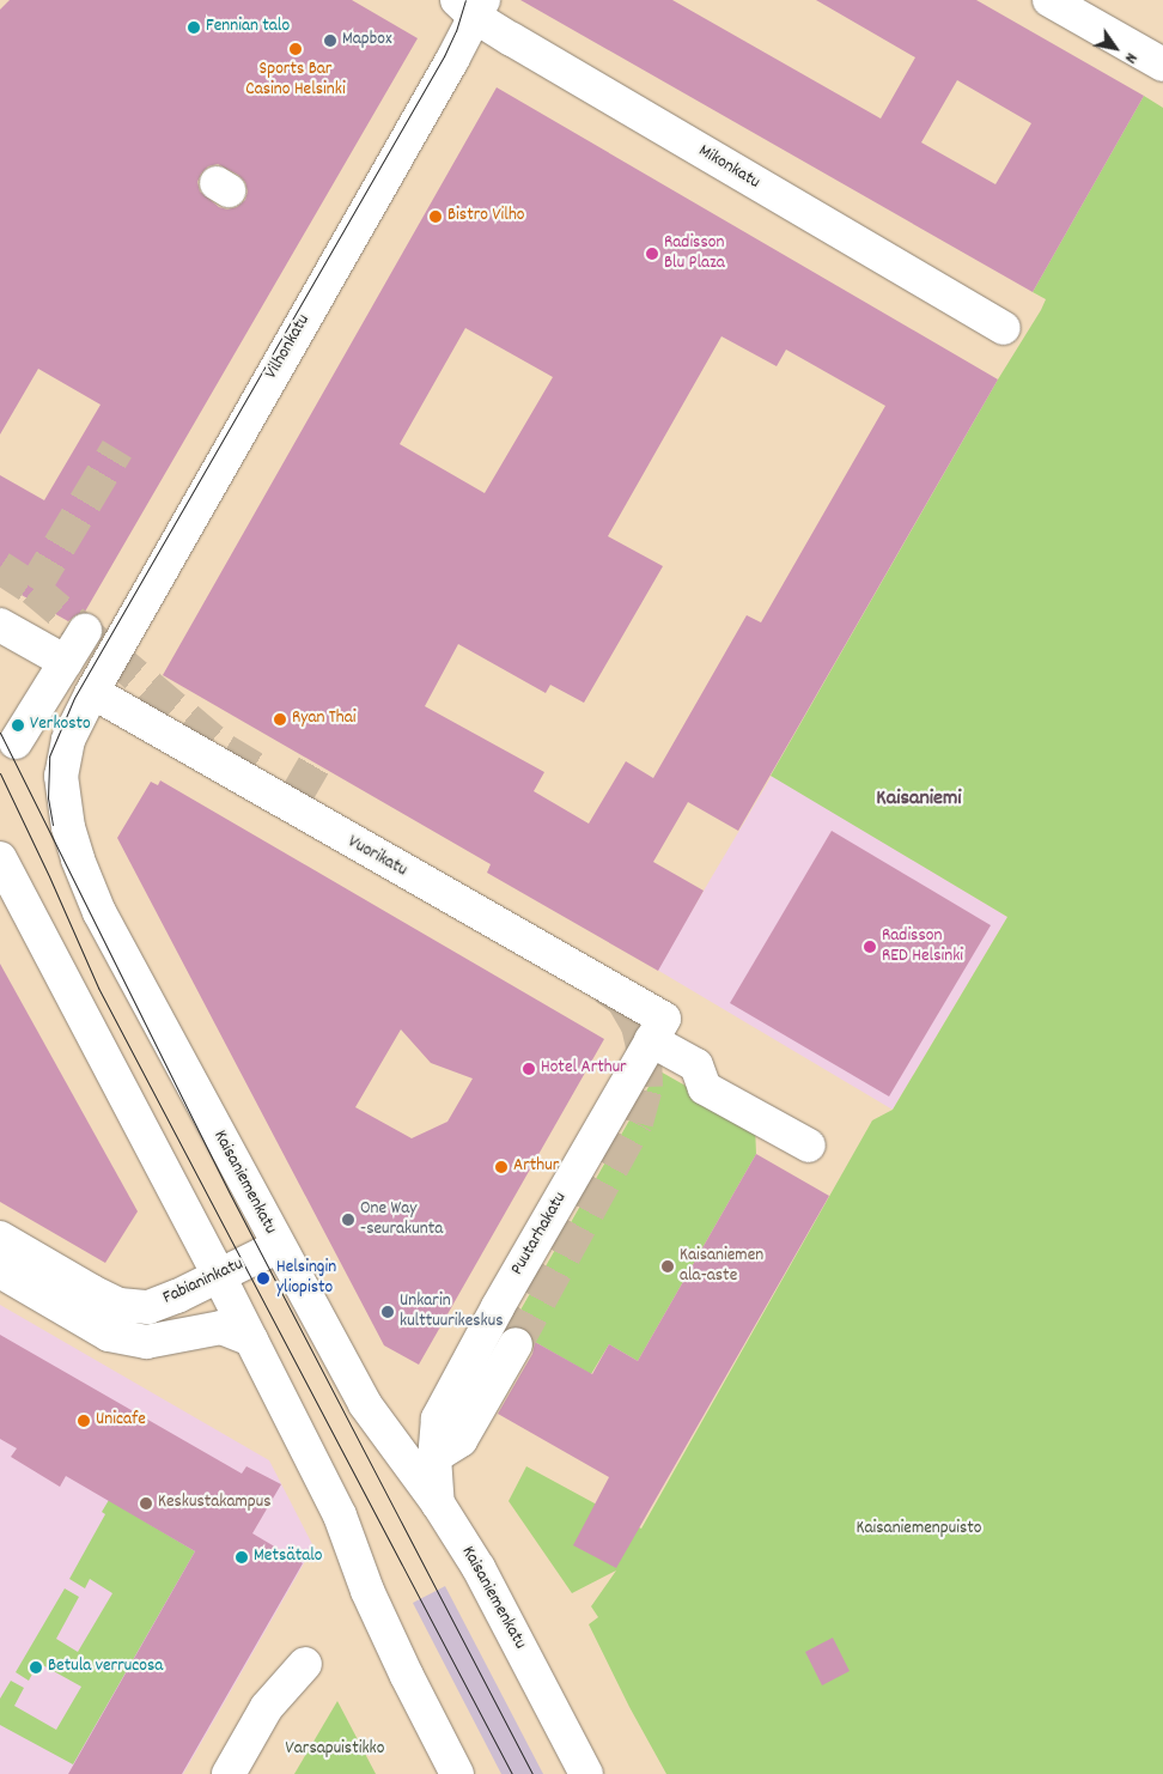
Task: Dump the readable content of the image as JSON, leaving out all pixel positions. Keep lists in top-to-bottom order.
{
  "streets": {
    "main road": [
      "Mikonkatu",
      "Vilhonkatu",
      "Vuorikatu",
      "Kaisaniemenkatu",
      "Puutarhakatu",
      "Fabianinkatu"
    ]
  },
  "crossings": [
    ["Mikonkatu", "Vilhonkatu"],
    ["Vilhonkatu", "Vuorikatu"],
    ["Vilhonkatu", "Kaisaniemenkatu"],
    ["Vuorikatu", "Kaisaniemenkatu"],
    ["Vuorikatu", "Puutarhakatu"],
    ["Kaisaniemenkatu", "Puutarhakatu"],
    ["Kaisaniemenkatu", "Fabianinkatu"]
  ],
  "districts": ["Kaisaniemi"],
  "parks": ["Kaisaniemenpuisto", "Varsapuistikko"],
  "places": [
    "Fennian talo",
    "Mapbox",
    "Sports Bar Casino Helsinki",
    "Bistro Vilho",
    "Radisson Blu Plaza",
    "Ryan Thai",
    "Verkosto",
    "Radisson RED Helsinki",
    "Hotel Arthur",
    "Arthur",
    "One Way -seurakunta",
    "Kaisaniemen ala-aste",
    "Helsingin yliopisto",
    "Unkarin kulttuurikeskus",
    "Unicafe",
    "Keskustakampus",
    "Metsätalo",
    "Betula verrucosa"
  ],
  "north": "bottom right"
}
